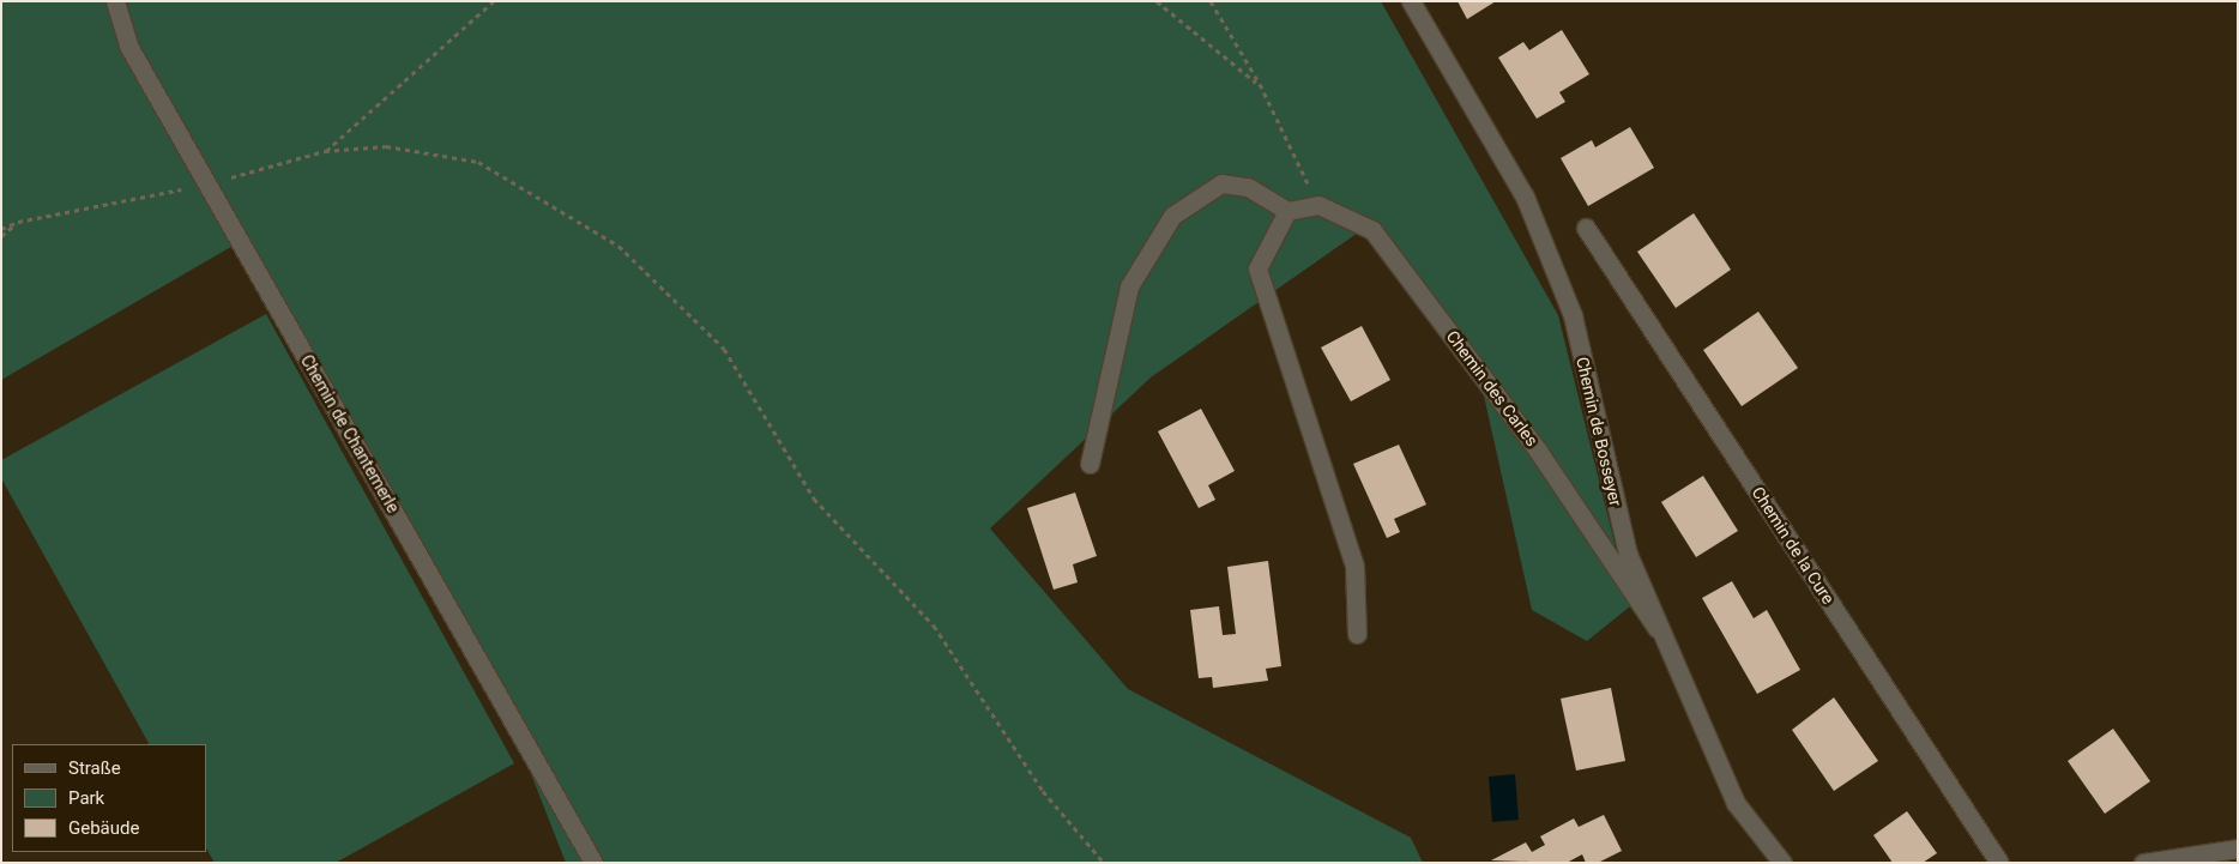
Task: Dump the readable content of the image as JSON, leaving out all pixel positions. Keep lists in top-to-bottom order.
{
  "streets": {
    "street": [
      "Chemin des Carles",
      "Chemin de Bosseyer",
      "Chemin de Chantemerle",
      "Chemin de la Cure"
    ]
  },
  "crossings": [
    ["Chemin des Carles", "Chemin de Bosseyer"]
  ],
  "legend": ["Straße", "Park", "Gebäude"]
}
